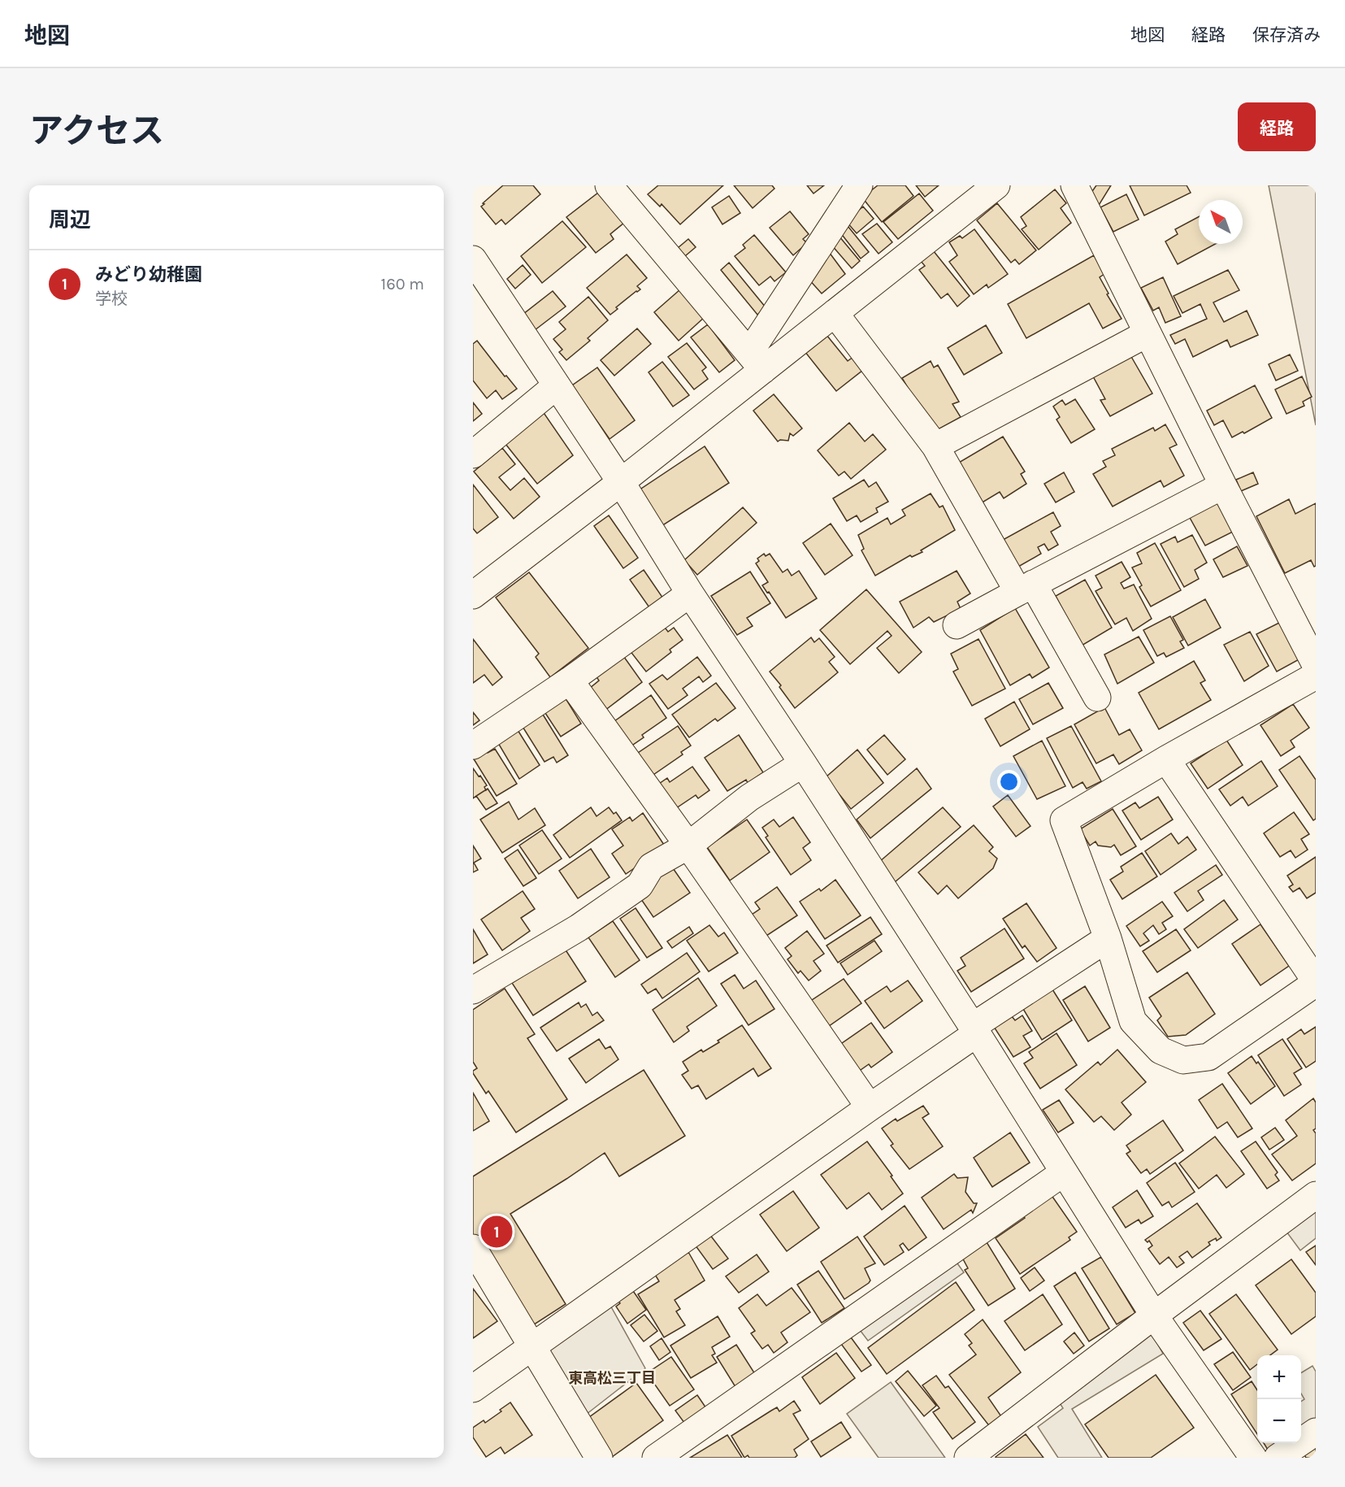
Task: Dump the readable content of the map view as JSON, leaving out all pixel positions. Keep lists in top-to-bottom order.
{
  "districts": ["東高松三丁目"],
  "north": "top left",
  "page": {
    "header": "地図",
    "nav": ["地図", "経路", "保存済み"],
    "title": "アクセス",
    "buttons": "経路",
    "heading": "周辺",
    "list": [
      {
        "mark": "1",
        "name": "みどり幼稚園",
        "note": "学校",
        "value": "160 m"
      }
    ],
    "pins": "1",
    "map_buttons": ["+", "−"]
  }
}
